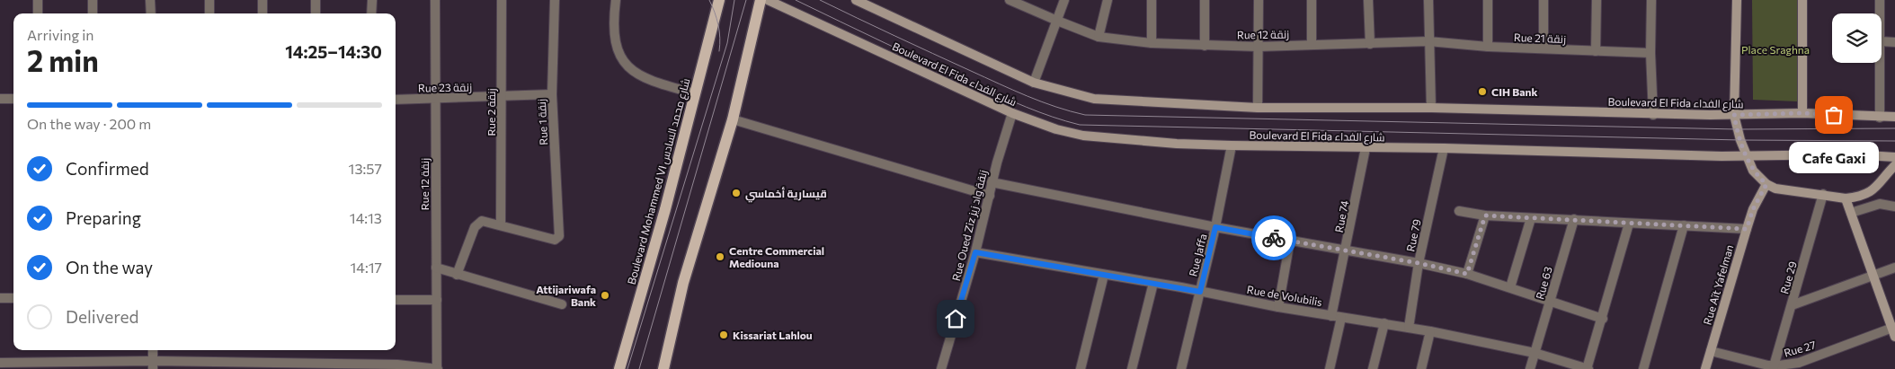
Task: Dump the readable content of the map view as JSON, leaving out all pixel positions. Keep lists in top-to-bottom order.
{
  "streets": {
    "main road": ["Boulevard El Fida شارع الفداء", "Boulevard Mohammed VI شارع محمد السادس", "Rue Aït Yafelman"],
    "street": [
      "Rue 12 زنقة",
      "Rue 21 زنقة",
      "Rue 23 زنقة",
      "Rue 2 زنقة",
      "Rue 1 زنقة",
      "Rue 74",
      "Rue Oued Ziz زنقة واد زيز",
      "Rue 79",
      "Rue Jaffa",
      "Rue 29",
      "Rue 63",
      "Rue de Volubilis",
      "Rue 27"
    ]
  },
  "crossings": [
    ["Rue 12 زنقة", "Rue 21 زنقة"],
    ["Rue 12 زنقة", "Rue 23 زنقة"],
    ["Boulevard El Fida شارع الفداء", "Rue 74"],
    ["Boulevard El Fida شارع الفداء", "Rue Oued Ziz زنقة واد زيز"],
    ["Boulevard El Fida شارع الفداء", "Rue 79"],
    ["Boulevard El Fida شارع الفداء", "Rue Jaffa"],
    ["Rue 23 زنقة", "Rue 2 زنقة"],
    ["Rue 23 زنقة", "Rue 1 زنقة"],
    ["Rue 2 زنقة", "Rue 1 زنقة"],
    ["Rue 74", "Rue de Volubilis"],
    ["Rue Oued Ziz زنقة واد زيز", "Rue de Volubilis"],
    ["Rue 79", "Rue de Volubilis"],
    ["Rue Jaffa", "Rue de Volubilis"],
    ["Rue 29", "Rue 27"],
    ["Rue 63", "Rue de Volubilis"],
    ["Rue Aït Yafelman", "Rue 27"]
  ],
  "parks": ["Place Sraghna"],
  "places": [
    "CIH Bank",
    "Cafe Gaxi",
    "قيسارية أخماسي",
    "Centre Commercial Mediouna",
    "Attijariwafa Bank",
    "Kissariat Lahlou"
  ],
  "page": {
    "heading": ["2 min", "Arriving in", "14:25–14:30"],
    "bar": "On the way · 200 m",
    "bubble": "Cafe Gaxi",
    "list": [
      ["Confirmed", "13:57"],
      ["Preparing", "14:13"],
      ["On the way", "14:17"],
      "Delivered"
    ]
  }
}
